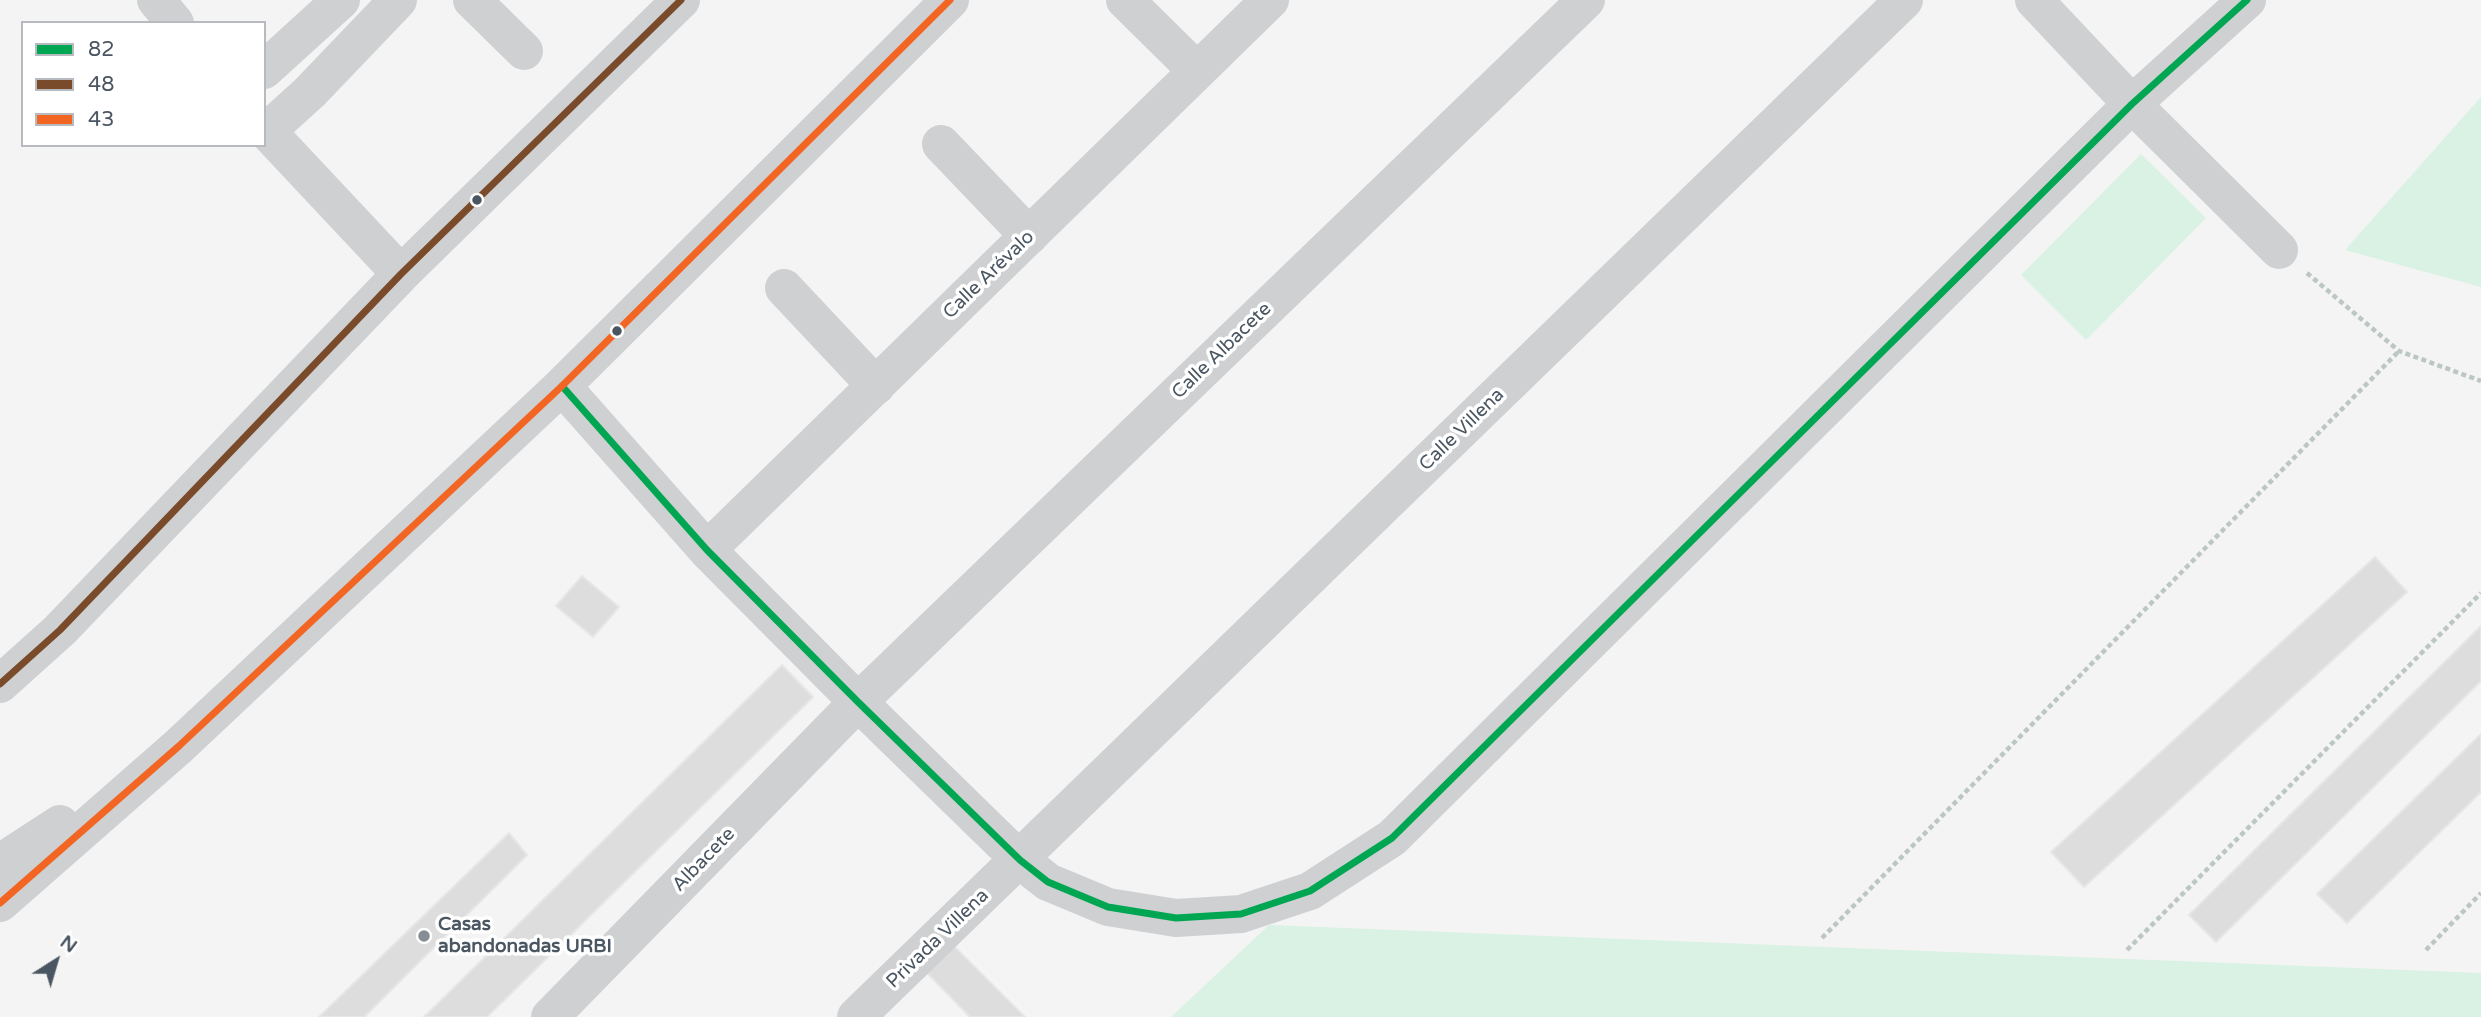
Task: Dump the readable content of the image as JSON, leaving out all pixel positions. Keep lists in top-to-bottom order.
{
  "streets": {
    "street": [
      "Calle Arévalo",
      "Calle Albacete",
      "Calle Villena",
      "Albacete",
      "Privada Villena"
    ]
  },
  "crossings": [
    ["Calle Albacete", "Albacete"],
    ["Calle Villena", "Privada Villena"]
  ],
  "places": ["Casas abandonadas URBI"],
  "lines": ["transit line 82", "transit line 48", "transit line 43"],
  "legend": ["82", "48", "43"],
  "north": "top right"
}
